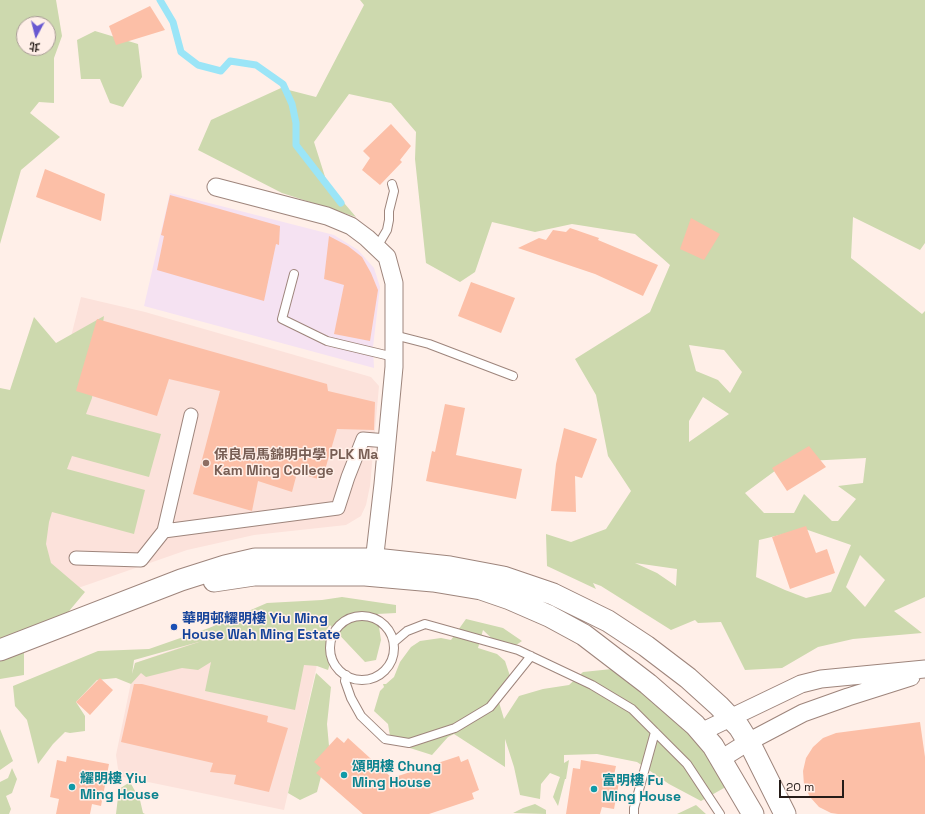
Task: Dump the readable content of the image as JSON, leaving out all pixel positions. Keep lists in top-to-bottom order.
{
  "places": [
    "保良局馬錦明中學 PLK Ma Kam Ming College",
    "華明邨耀明樓 Yiu Ming House Wah Ming Estate",
    "頌明樓 Chung Ming House",
    "耀明樓 Yiu Ming House",
    "富明樓 Fu Ming House"
  ],
  "scale_bar": "20 m",
  "north": "bottom"
}
